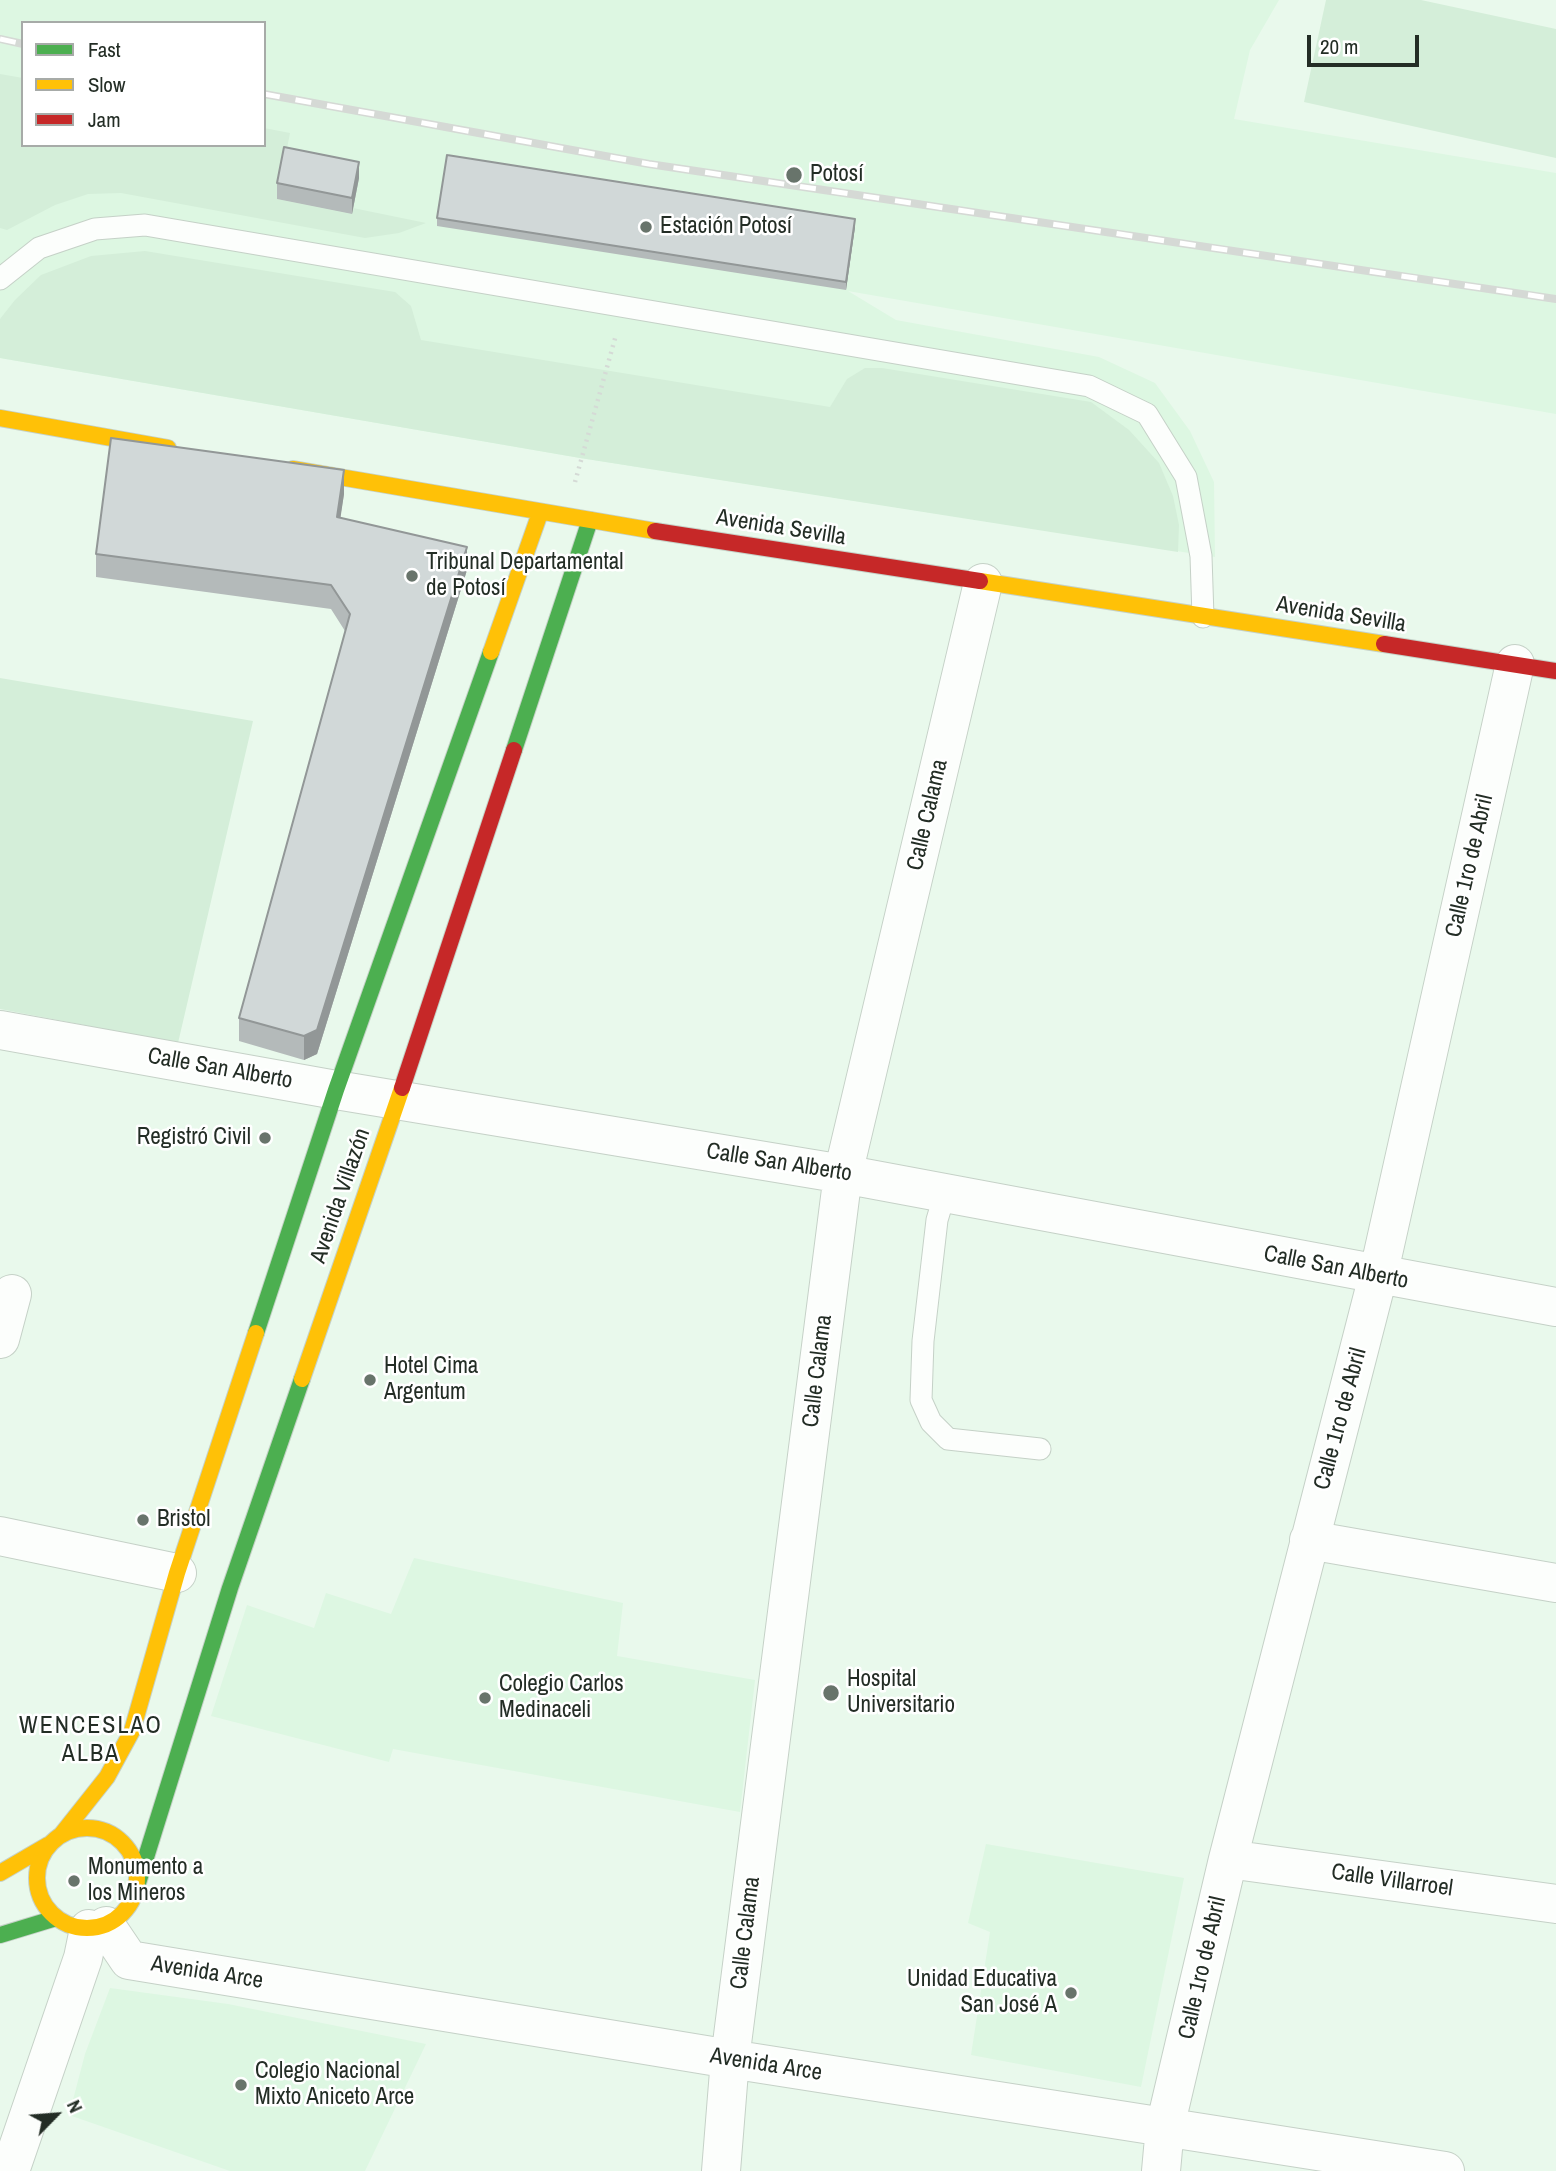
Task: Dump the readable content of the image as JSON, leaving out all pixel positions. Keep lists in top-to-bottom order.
{
  "streets": {
    "main road": ["Avenida Sevilla", "Avenida Villazón"],
    "street": [
      "Calle Calama",
      "Calle 1ro de Abril",
      "Calle San Alberto",
      "Calle Villarroel",
      "Avenida Arce"
    ]
  },
  "crossings": [
    ["Avenida Sevilla", "Calle Calama"],
    ["Avenida Sevilla", "Calle 1ro de Abril"],
    ["Avenida Sevilla", "Avenida Villazón"],
    ["Calle Calama", "Calle San Alberto"],
    ["Calle Calama", "Avenida Arce"],
    ["Calle 1ro de Abril", "Calle San Alberto"],
    ["Calle 1ro de Abril", "Calle Villarroel"],
    ["Calle 1ro de Abril", "Avenida Arce"],
    ["Calle San Alberto", "Avenida Villazón"],
    ["Avenida Villazón", "Avenida Arce"]
  ],
  "districts": ["WENCESLAO ALBA"],
  "places": [
    "Potosí",
    "Estación Potosí",
    "Tribunal Departamental de Potosí",
    "Registró Civil",
    "Hotel Cima Argentum",
    "Bristol",
    "Hospital Universitario",
    "Colegio Carlos Medinaceli",
    "Monumento a los Mineros",
    "Unidad Educativa San José A",
    "Colegio Nacional Mixto Aniceto Arce"
  ],
  "legend": ["Fast", "Slow", "Jam"],
  "scale_bar": "20 m",
  "north": "top right"
}
